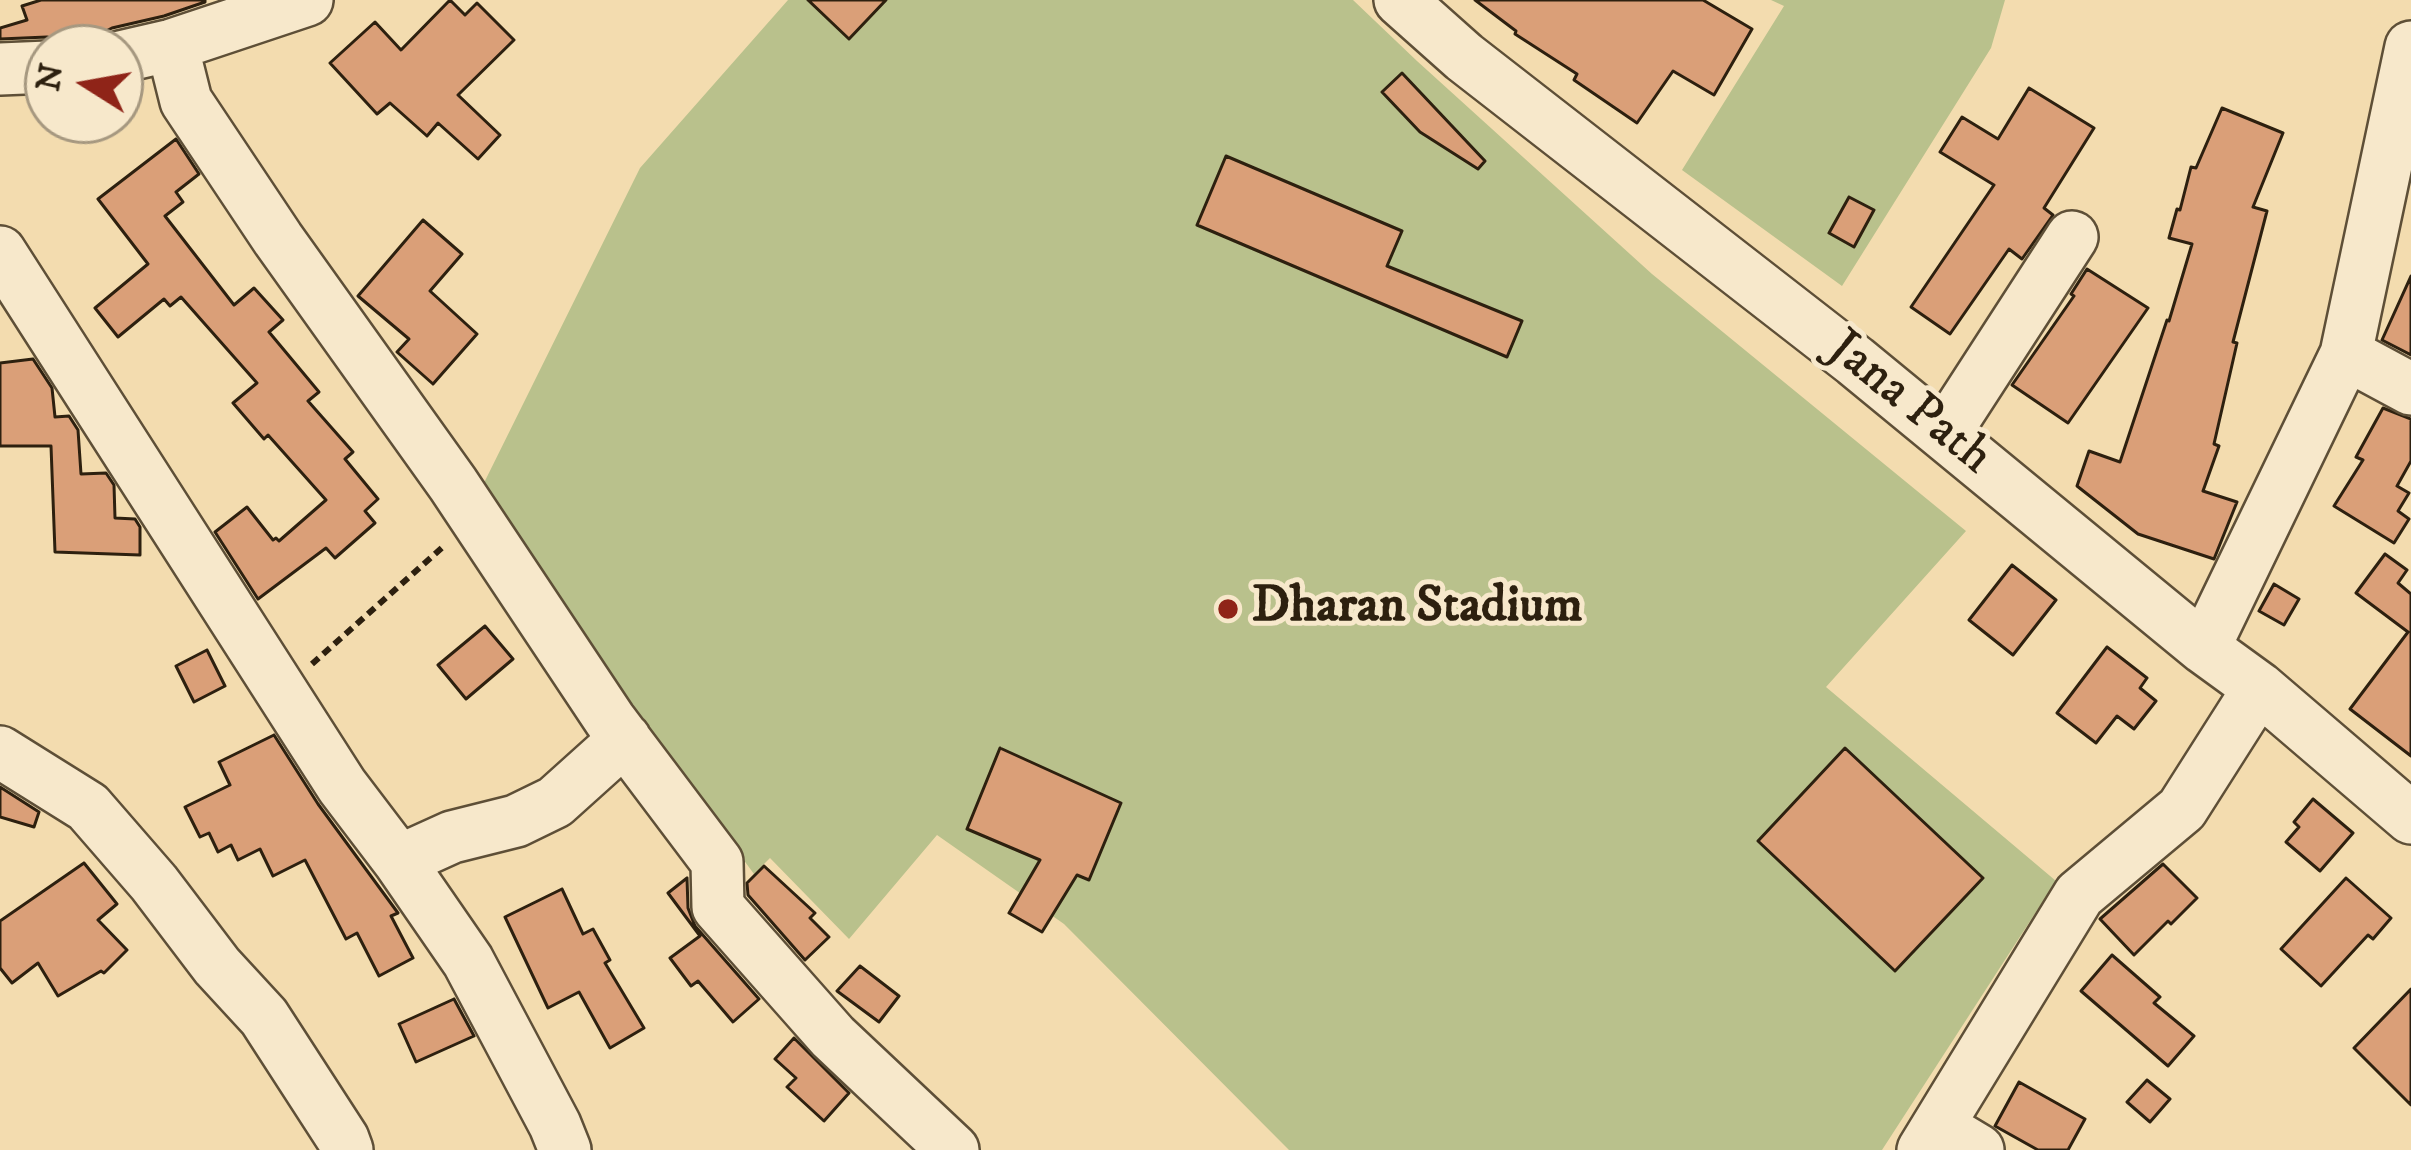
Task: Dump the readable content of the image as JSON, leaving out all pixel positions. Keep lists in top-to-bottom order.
{
  "streets": {
    "street": ["Jana Path"]
  },
  "places": ["Dharan Stadium"],
  "north": "left"
}
